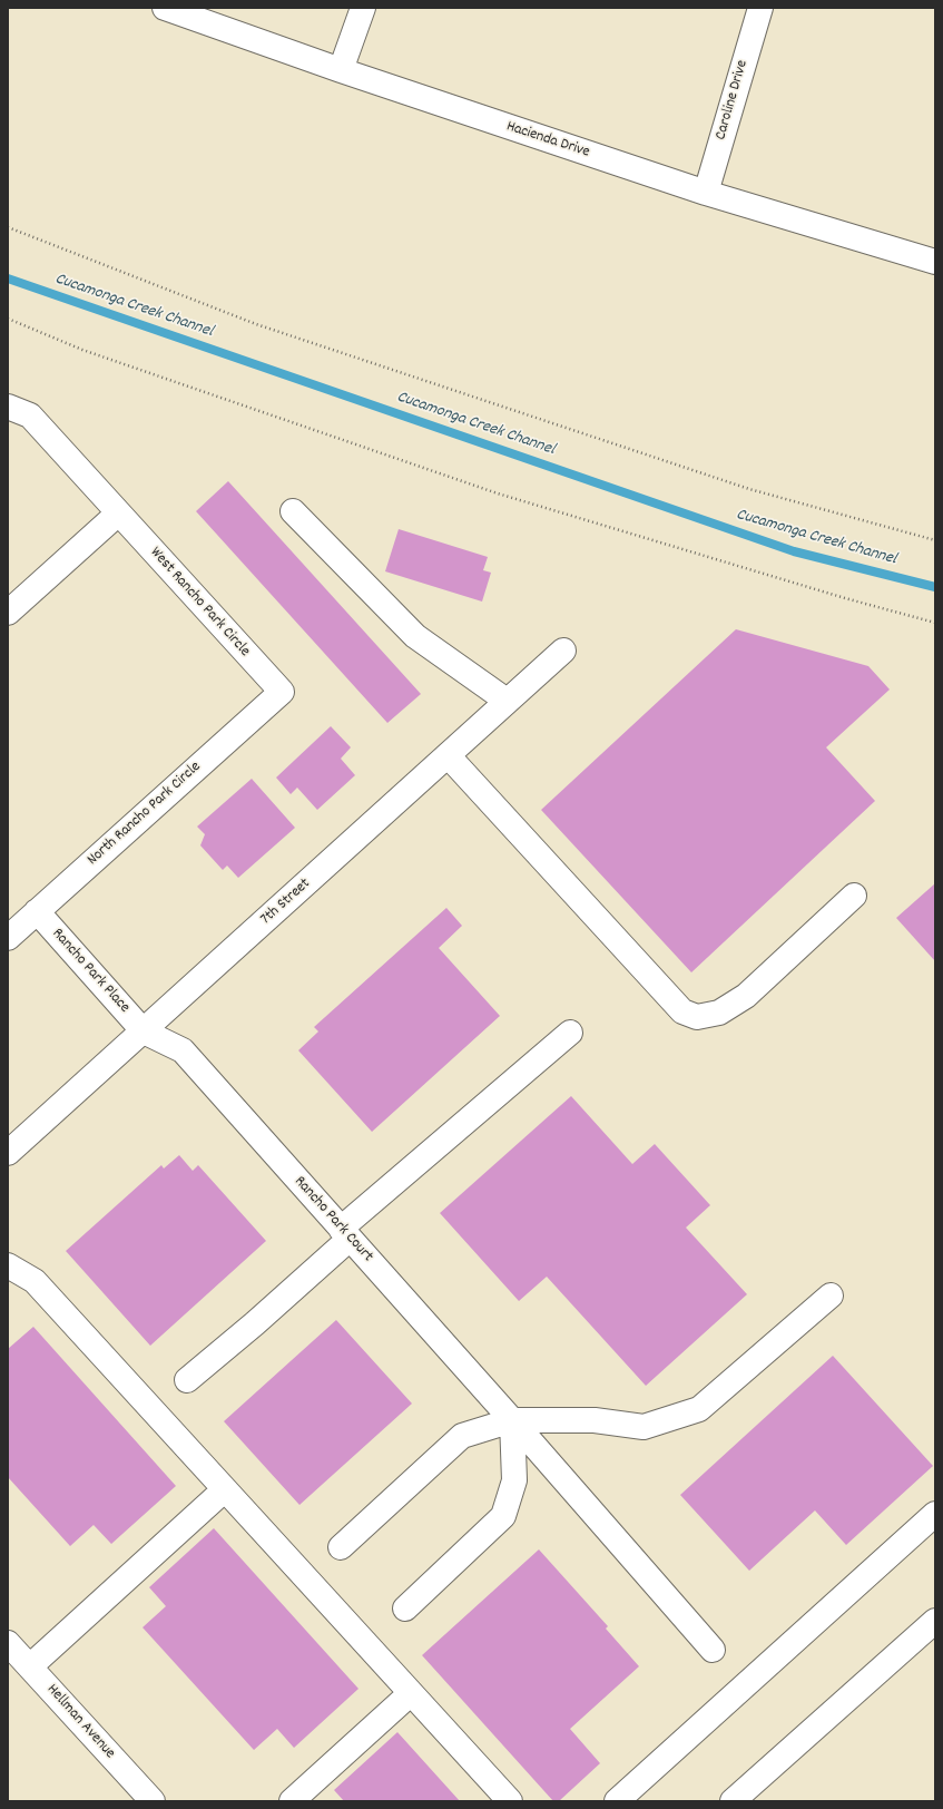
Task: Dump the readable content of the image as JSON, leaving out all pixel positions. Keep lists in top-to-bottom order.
{
  "streets": {
    "street": [
      "Caroline Drive",
      "Hacienda Drive",
      "West Rancho Park Circle",
      "North Rancho Park Circle",
      "7th Street",
      "Rancho Park Place",
      "Rancho Park Court",
      "Hellman Avenue"
    ]
  },
  "crossings": [
    ["Caroline Drive", "Hacienda Drive"],
    ["West Rancho Park Circle", "North Rancho Park Circle"],
    ["North Rancho Park Circle", "Rancho Park Place"],
    ["7th Street", "Rancho Park Place"],
    ["7th Street", "Rancho Park Court"],
    ["Rancho Park Place", "Rancho Park Court"]
  ],
  "water": ["Cucamonga Creek Channel"]
}
